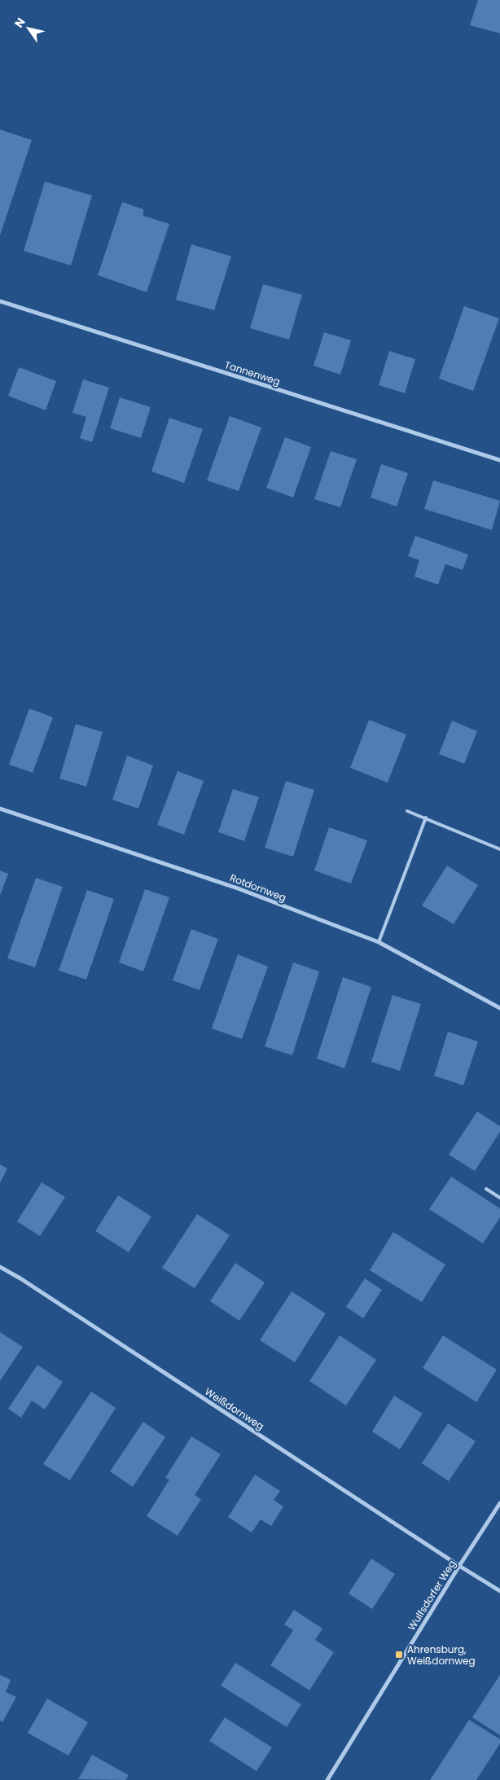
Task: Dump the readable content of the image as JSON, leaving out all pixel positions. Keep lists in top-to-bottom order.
{
  "streets": {
    "street": [
      "Tannenweg",
      "Rotdornweg",
      "Weißdornweg",
      "Wulfsdorfer Weg"
    ]
  },
  "crossings": [
    ["Weißdornweg", "Wulfsdorfer Weg"]
  ],
  "places": {
    "transit": ["Ahrensburg, Weißdornweg"]
  },
  "north": "top left"
}
